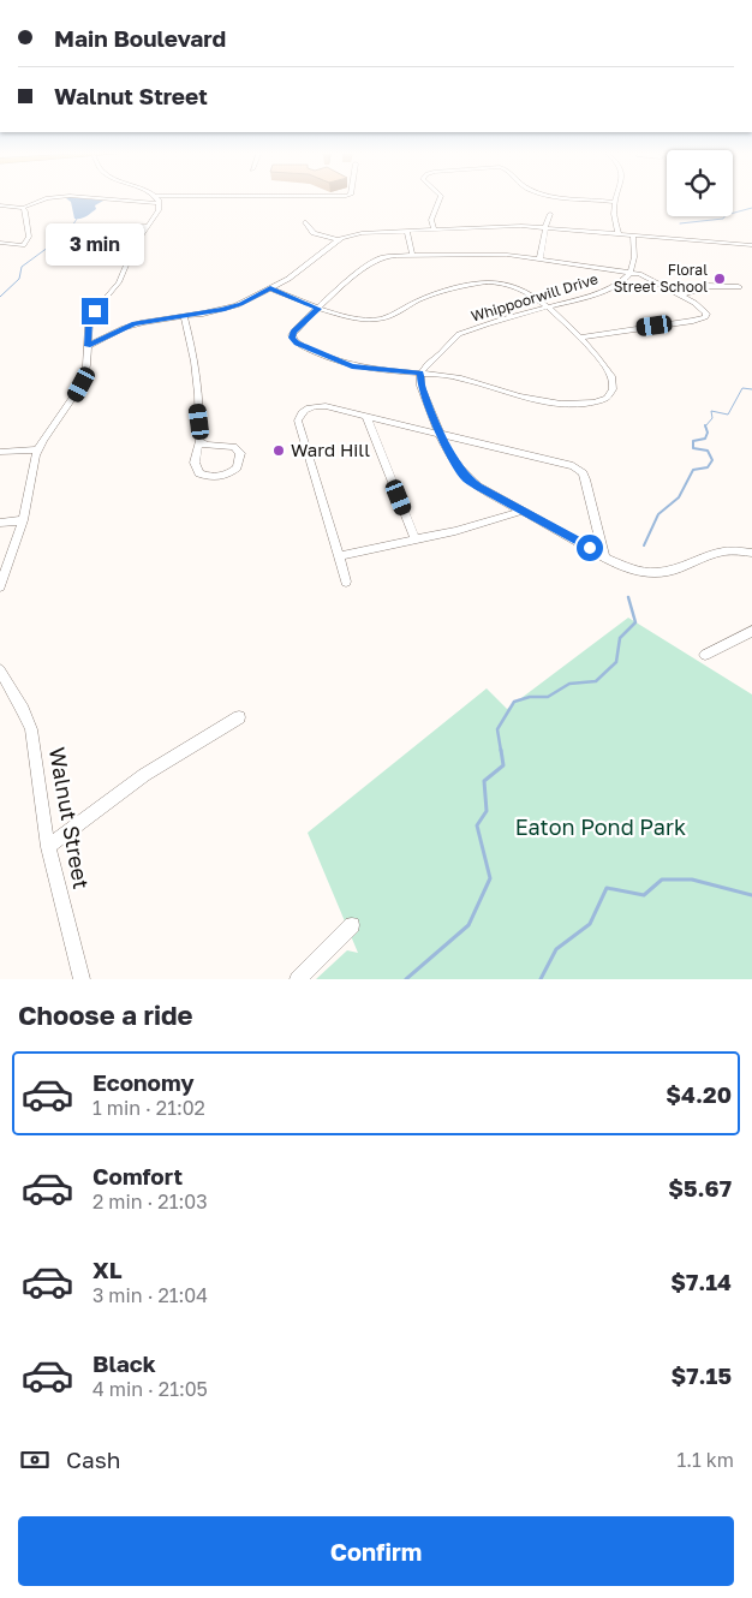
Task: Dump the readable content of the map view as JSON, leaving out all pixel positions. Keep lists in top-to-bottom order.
{
  "streets": {
    "street": ["Whippoorwill Drive", "Walnut Street"]
  },
  "parks": ["Eaton Pond Park"],
  "places": ["Floral Street School", "Ward Hill"],
  "page": {
    "banner": ["Main Boulevard", "Walnut Street"],
    "bubble": "3 min",
    "heading": "Choose a ride",
    "list": [
      {
        "name": "Economy",
        "note": "1 min · 21:02",
        "value": "$4.20"
      },
      {
        "name": "Comfort",
        "note": "2 min · 21:03",
        "value": "$5.67"
      },
      {
        "name": "XL",
        "note": "3 min · 21:04",
        "value": "$7.14"
      },
      {
        "name": "Black",
        "note": "4 min · 21:05",
        "value": "$7.15"
      }
    ],
    "pay": ["Cash", "1.1 km"],
    "buttons": "Confirm"
  }
}
